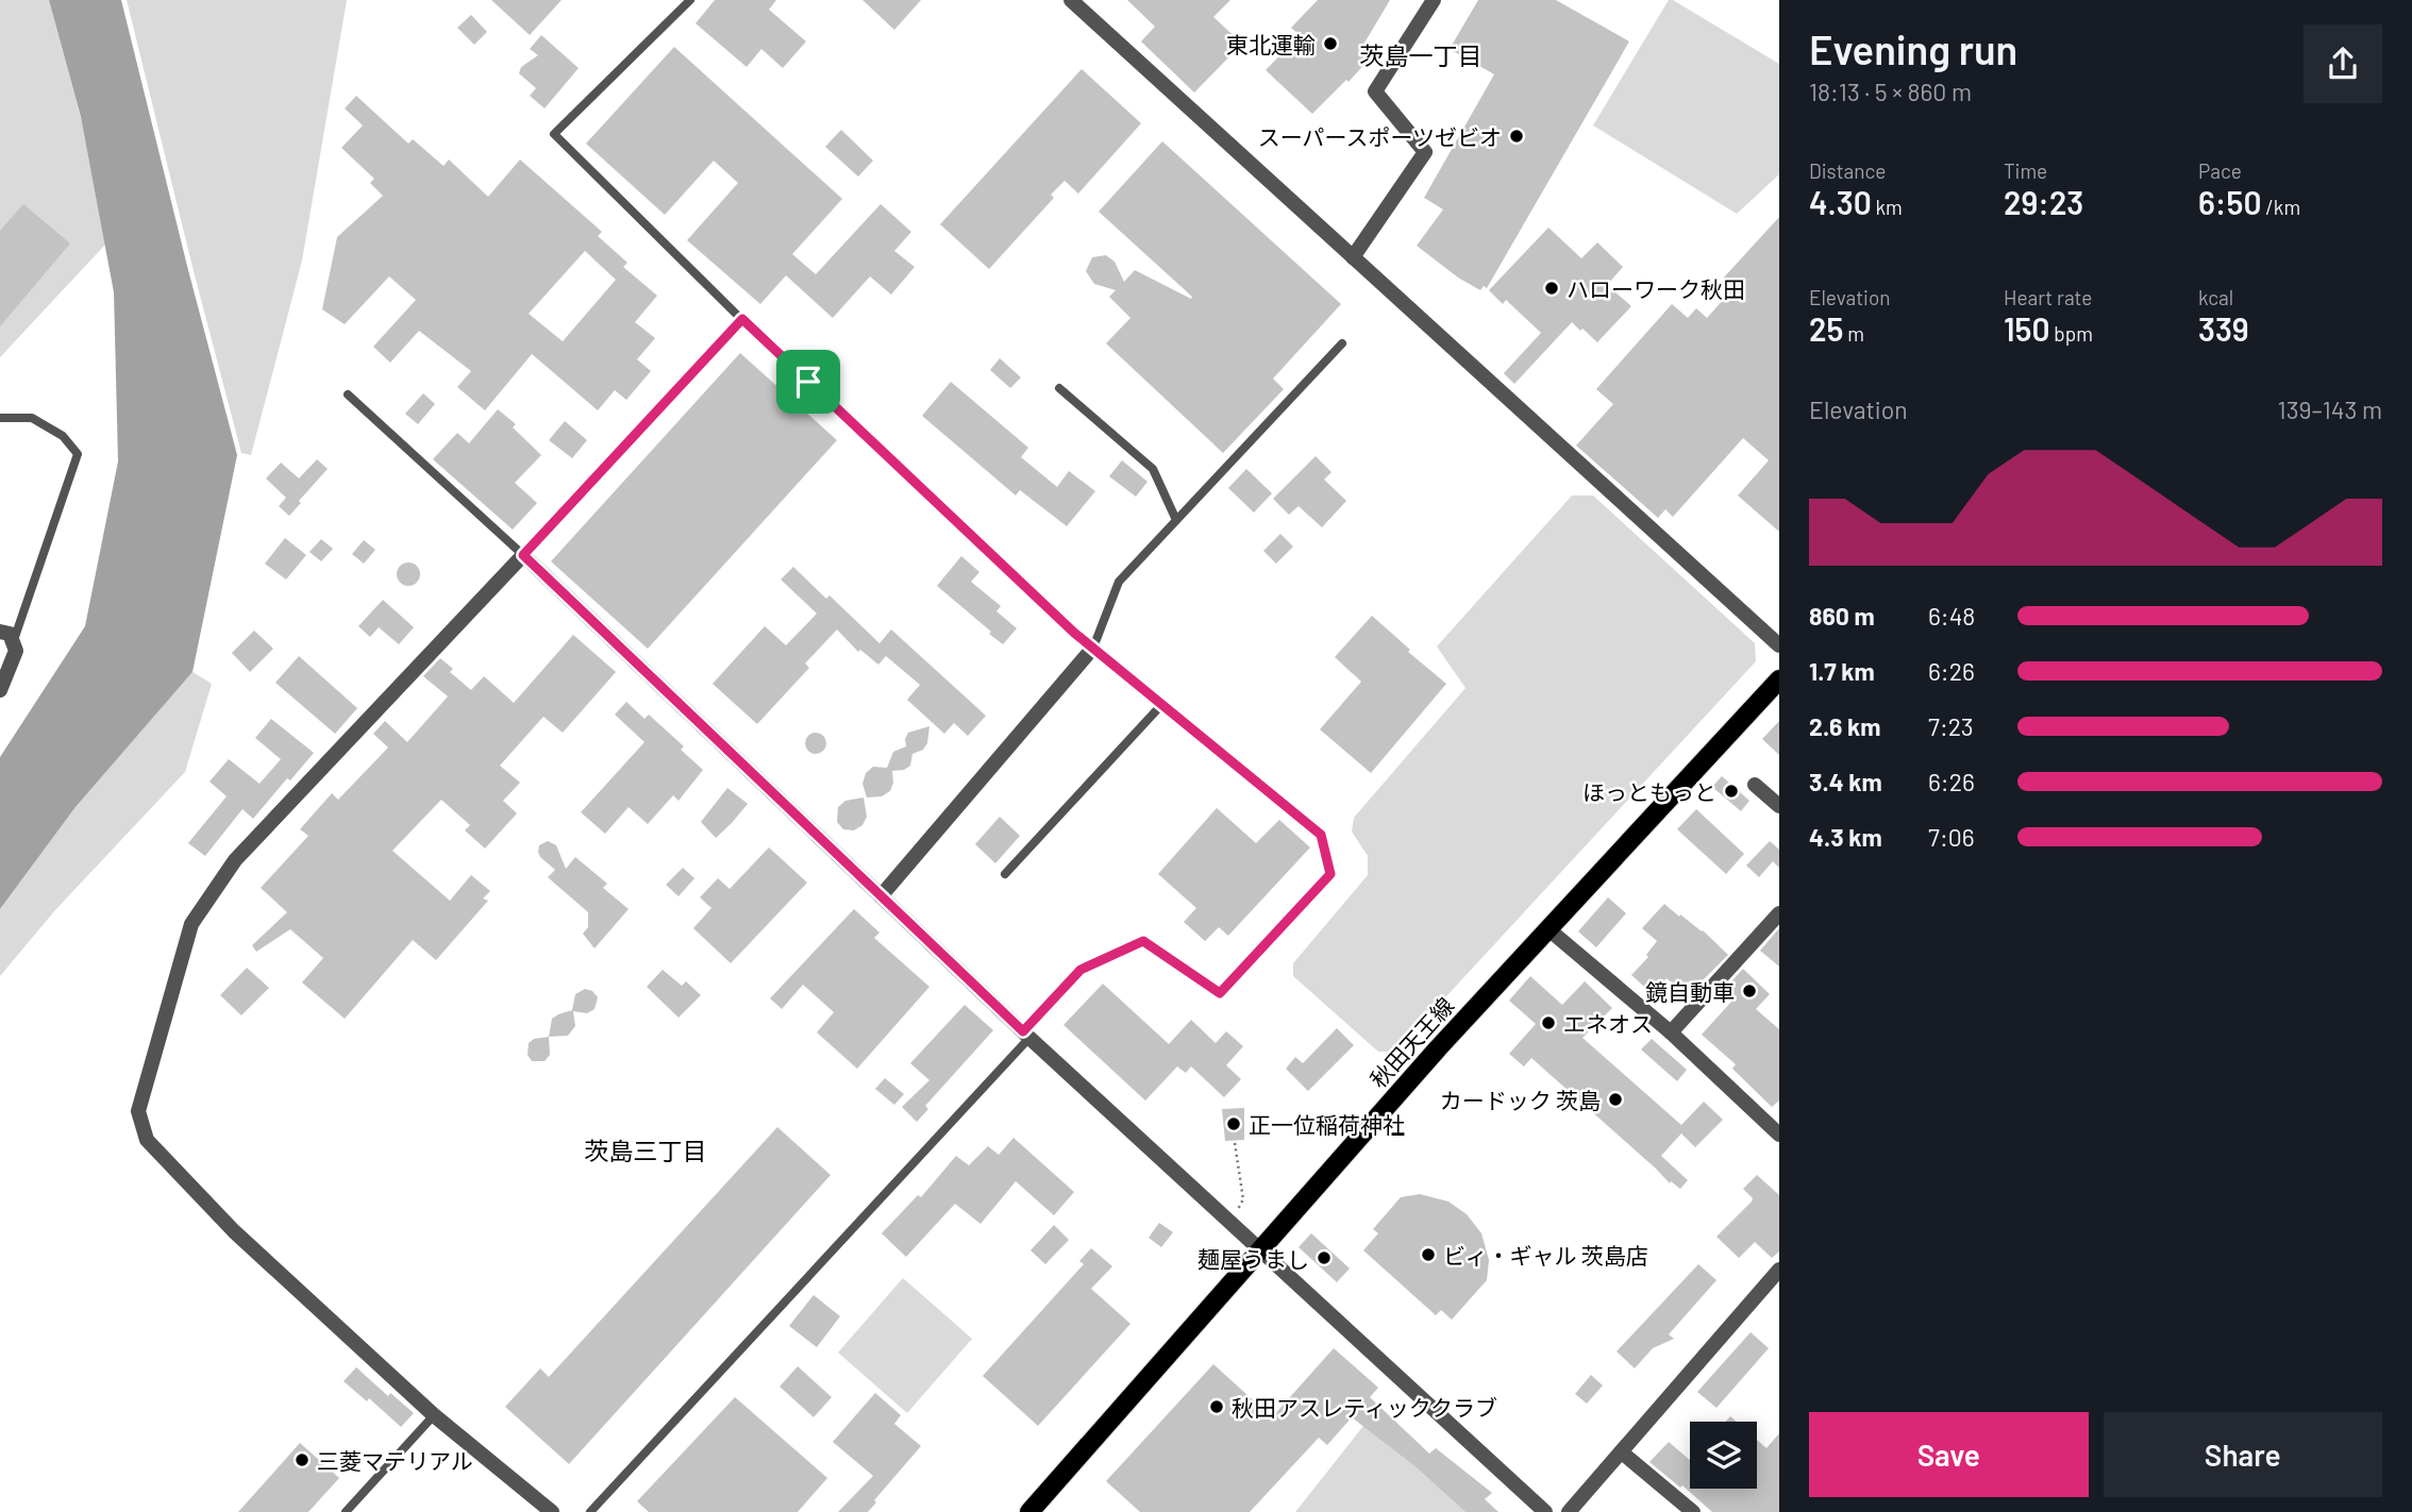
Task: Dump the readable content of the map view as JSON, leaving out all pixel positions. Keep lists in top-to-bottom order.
{
  "streets": {
    "main road": ["秋田天王線"]
  },
  "districts": ["茨島一丁目", "茨島三丁目"],
  "places": [
    "東北運輸",
    "スーパースポーツゼビオ",
    "ハローワーク秋田",
    "ほっともっと",
    "鏡自動車",
    "エネオス",
    "カードック 茨島",
    "正一位稲荷神社",
    "ビィ・ギャル 茨島店",
    "麺屋うまし",
    "秋田アスレティッククラブ",
    "三菱マテリアル"
  ],
  "page": {
    "heading": ["Evening run", "18:13 · 5 × 860 m"],
    "stats": [
      ["Distance", "4.30 km"],
      ["Time", "29:23"],
      ["Pace", "6:50 /km"],
      ["Elevation", "25 m"],
      ["Heart rate", "150 bpm"],
      ["kcal", "339"]
    ],
    "chart": ["Elevation", "139–143 m"],
    "list": [
      {
        "name": "860 m",
        "note": "6:48"
      },
      {
        "name": "1.7 km",
        "note": "6:26"
      },
      {
        "name": "2.6 km",
        "note": "7:23"
      },
      {
        "name": "3.4 km",
        "note": "6:26"
      },
      {
        "name": "4.3 km",
        "note": "7:06"
      }
    ],
    "buttons": ["Save", "Share"]
  }
}
